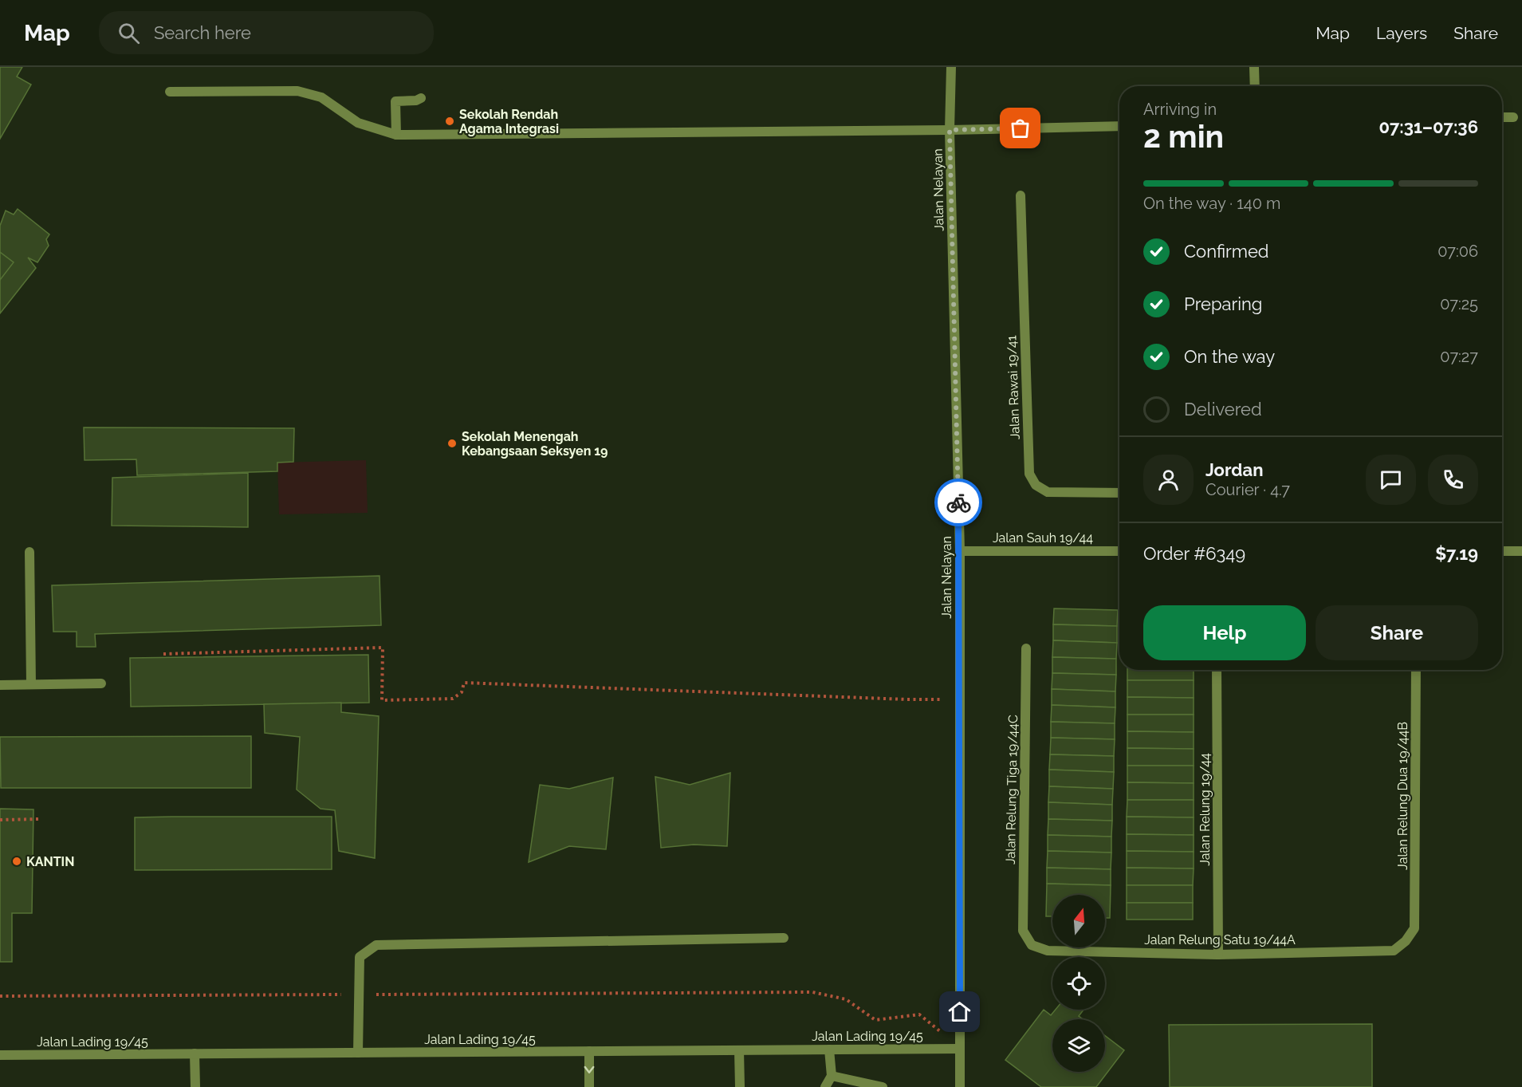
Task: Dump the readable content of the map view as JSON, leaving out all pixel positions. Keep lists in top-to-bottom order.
{
  "streets": {
    "street": [
      "Jalan Nelayan",
      "Jalan Rawai 19/41",
      "Jalan Sauh 19/44",
      "Jalan Relung Tiga 19/44C",
      "Jalan Relung Dua 19/44B",
      "Jalan Relung 19/44",
      "Jalan Relung Satu 19/44A",
      "Jalan Lading 19/45"
    ]
  },
  "crossings": [
    ["Jalan Nelayan", "Jalan Sauh 19/44"],
    ["Jalan Nelayan", "Jalan Lading 19/45"],
    ["Jalan Relung Tiga 19/44C", "Jalan Relung Satu 19/44A"],
    ["Jalan Relung Dua 19/44B", "Jalan Relung Satu 19/44A"],
    ["Jalan Relung 19/44", "Jalan Relung Satu 19/44A"]
  ],
  "places": ["Sekolah Rendah Agama Integrasi", "Sekolah Menengah Kebangsaan Seksyen 19", "KANTIN"],
  "north": "top",
  "page": {
    "header": "Map",
    "search": "Search here",
    "nav": ["Map", "Layers", "Share"],
    "heading": ["2 min", "Arriving in", "07:31–07:36"],
    "panel": [
      "Jordan",
      "Courier · 4.7",
      "Order #6349",
      "$7.19"
    ],
    "bar": "On the way · 140 m",
    "list": [
      ["Confirmed", "07:06"],
      ["Preparing", "07:25"],
      ["On the way", "07:27"],
      "Delivered"
    ],
    "buttons": ["Help", "Share"]
  }
}
